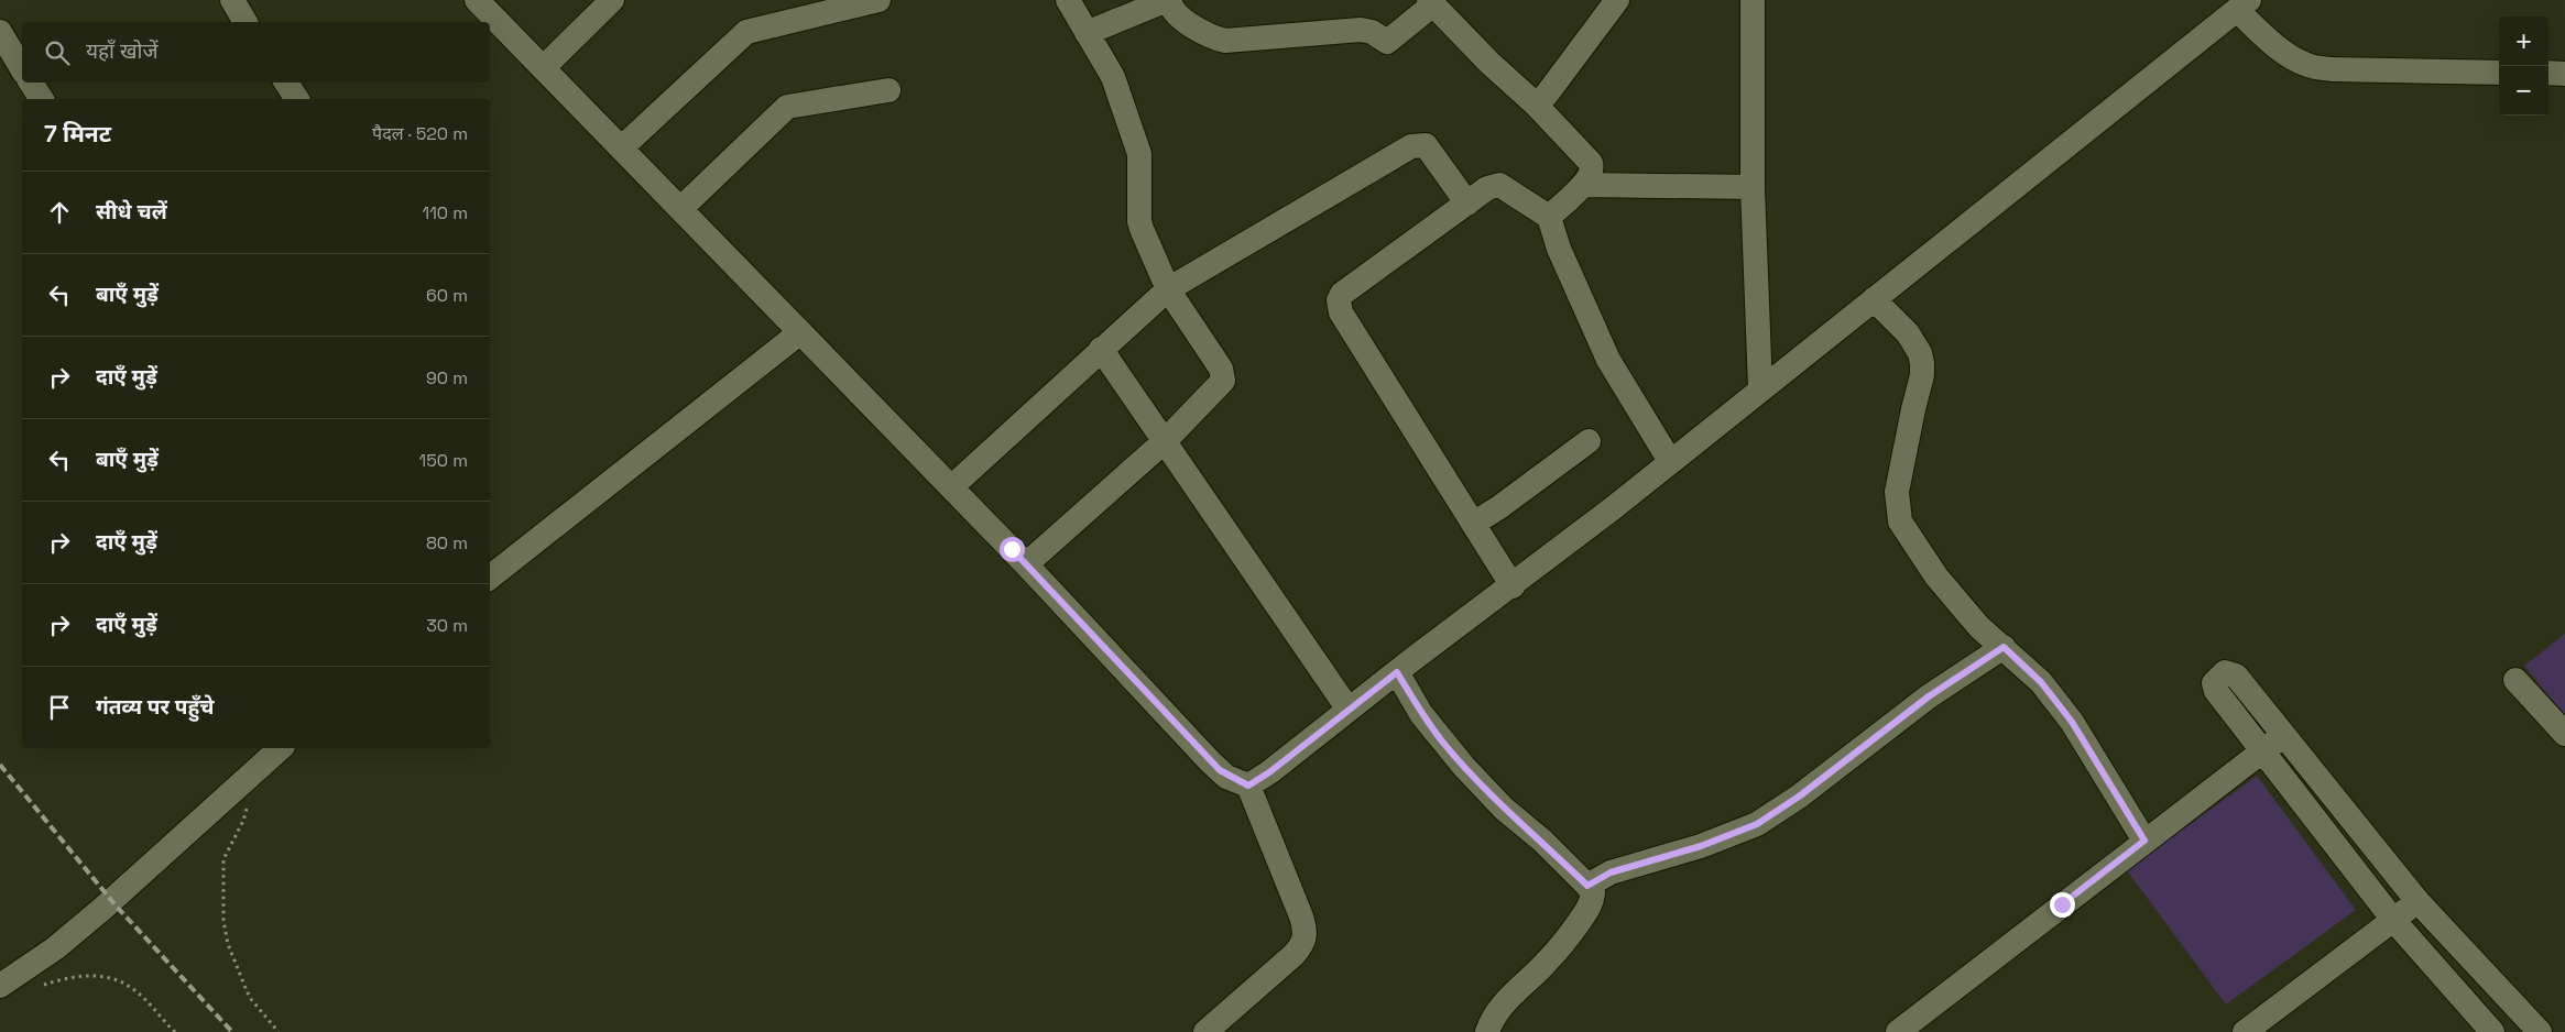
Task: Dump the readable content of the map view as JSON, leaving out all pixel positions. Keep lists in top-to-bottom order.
{
  "page": {
    "map_buttons": ["+", "−"],
    "search": "यहाँ खोजें",
    "heading": ["7 मिनट", "पैदल · 520 m"],
    "list": [
      ["सीधे चलें", "110 m"],
      ["बाएँ मुड़ें", "60 m"],
      ["दाएँ मुड़ें", "90 m"],
      ["बाएँ मुड़ें", "150 m"],
      ["दाएँ मुड़ें", "80 m"],
      ["दाएँ मुड़ें", "30 m"],
      "गंतव्य पर पहुँचे"
    ]
  }
}
